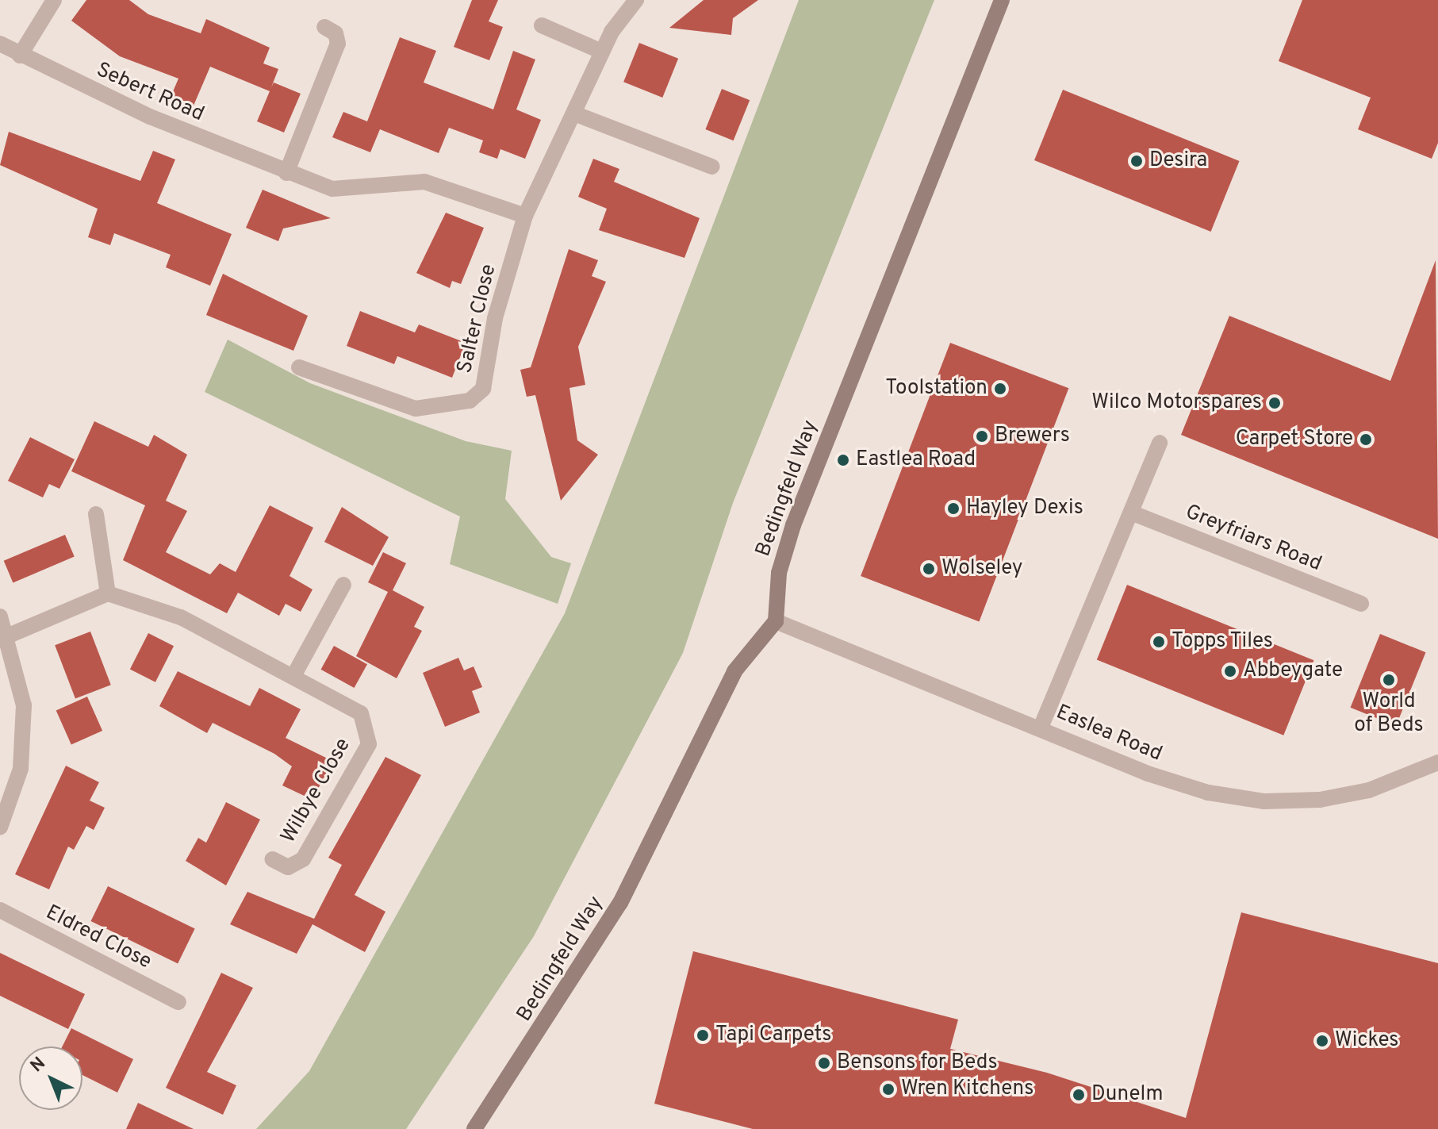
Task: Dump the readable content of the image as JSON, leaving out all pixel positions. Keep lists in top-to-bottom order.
{
  "streets": {
    "street": [
      "Sebert Road",
      "Salter Close",
      "Bedingfeld Way",
      "Greyfriars Road",
      "Easlea Road",
      "Wilbye Close",
      "Eldred Close"
    ]
  },
  "crossings": [
    ["Sebert Road", "Salter Close"],
    ["Bedingfeld Way", "Easlea Road"]
  ],
  "places": [
    "Desira",
    "Toolstation",
    "Wilco Motorspares",
    "Brewers",
    "Carpet Store",
    "Eastlea Road",
    "Hayley Dexis",
    "Wolseley",
    "Topps Tiles",
    "Abbeygate",
    "World of Beds",
    "Tapi Carpets",
    "Wickes",
    "Bensons for Beds",
    "Wren Kitchens",
    "Dunelm"
  ],
  "north": "top left"
}
